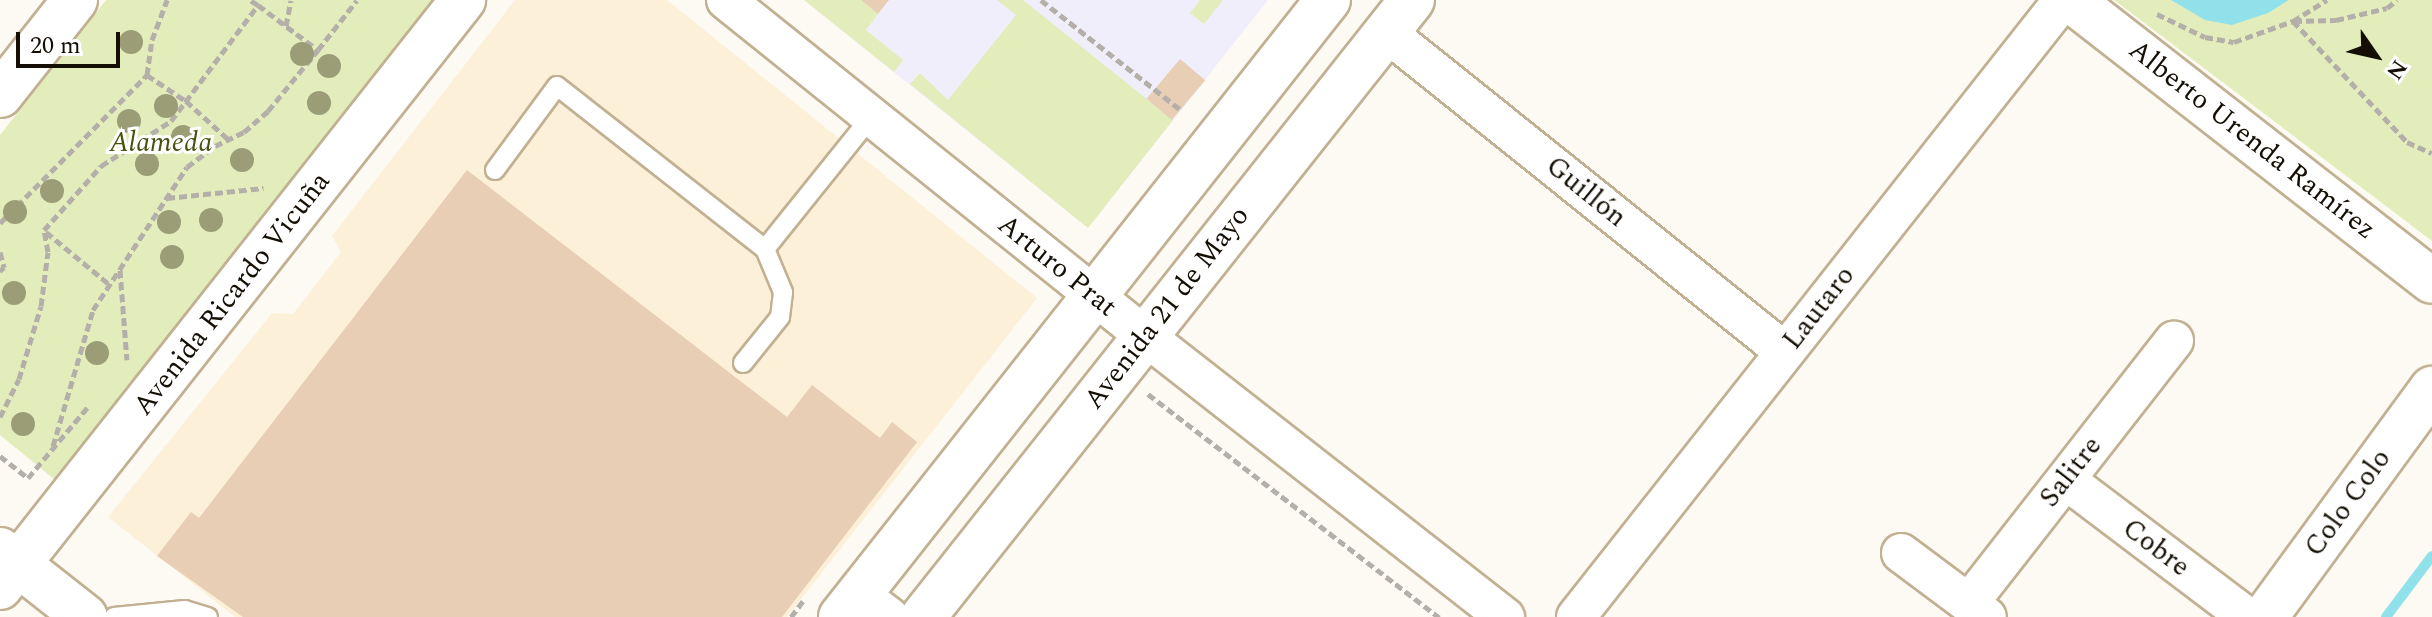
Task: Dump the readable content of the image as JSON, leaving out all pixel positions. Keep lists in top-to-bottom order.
{
  "streets": {
    "street": [
      "Alberto Urenda Ramírez",
      "Guillón",
      "Arturo Prat",
      "Avenida Ricardo Vicuña",
      "Avenida 21 de Mayo",
      "Lautaro",
      "Salitre",
      "Colo Colo",
      "Cobre"
    ]
  },
  "crossings": [
    ["Guillón", "Avenida 21 de Mayo"],
    ["Guillón", "Lautaro"],
    ["Arturo Prat", "Avenida 21 de Mayo"],
    ["Salitre", "Cobre"]
  ],
  "parks": ["Alameda"],
  "scale_bar": "20 m",
  "north": "bottom right"
}
